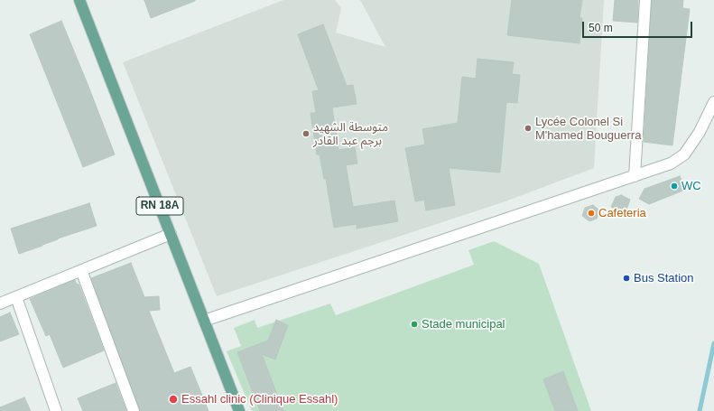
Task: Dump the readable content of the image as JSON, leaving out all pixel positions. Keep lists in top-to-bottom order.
{
  "streets": {
    "main road": ["RN 18A"]
  },
  "places": [
    "Lycée Colonel Si M'hamed Bouguerra",
    "متوسطة الشهيد برجم عبد القادر",
    "WC",
    "Cafeteria",
    "Bus Station",
    "Stade municipal",
    "Essahl clinic (Clinique Essahl)"
  ],
  "scale_bar": "50 m"
}
